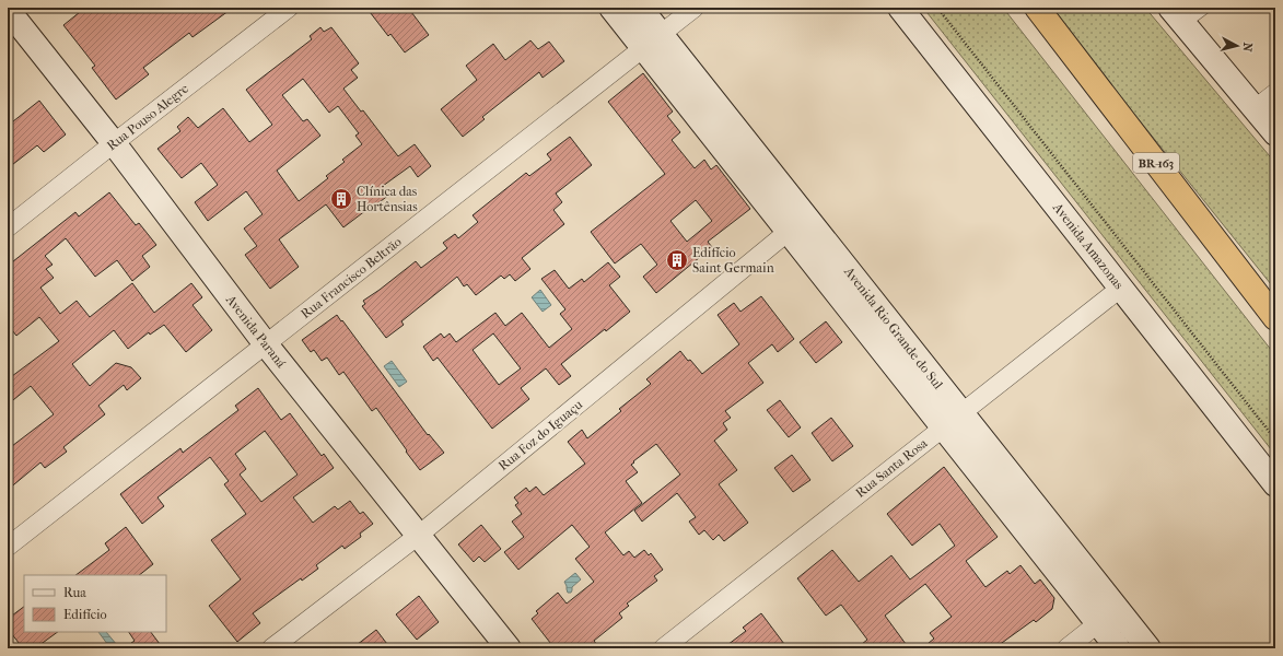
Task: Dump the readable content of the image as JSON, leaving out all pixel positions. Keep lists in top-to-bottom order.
{
  "streets": {
    "highway": ["BR-163"],
    "street": [
      "Rua Pouso Alegre",
      "Avenida Amazonas",
      "Rua Francisco Beltrão",
      "Avenida Rio Grande do Sul",
      "Avenida Paraná",
      "Rua Foz do Iguaçu",
      "Rua Santa Rosa"
    ]
  },
  "crossings": [
    ["Rua Pouso Alegre", "Avenida Paraná"],
    ["Avenida Amazonas", "Rua Santa Rosa"],
    ["Rua Francisco Beltrão", "Avenida Rio Grande do Sul"],
    ["Rua Francisco Beltrão", "Avenida Paraná"],
    ["Avenida Rio Grande do Sul", "Rua Foz do Iguaçu"],
    ["Avenida Rio Grande do Sul", "Rua Santa Rosa"],
    ["Avenida Paraná", "Rua Foz do Iguaçu"]
  ],
  "places": {
    "building": ["Clínica das Hortênsias", "Edifício Saint Germain"]
  },
  "legend": ["Rua", "Edifício"],
  "north": "right"
}
